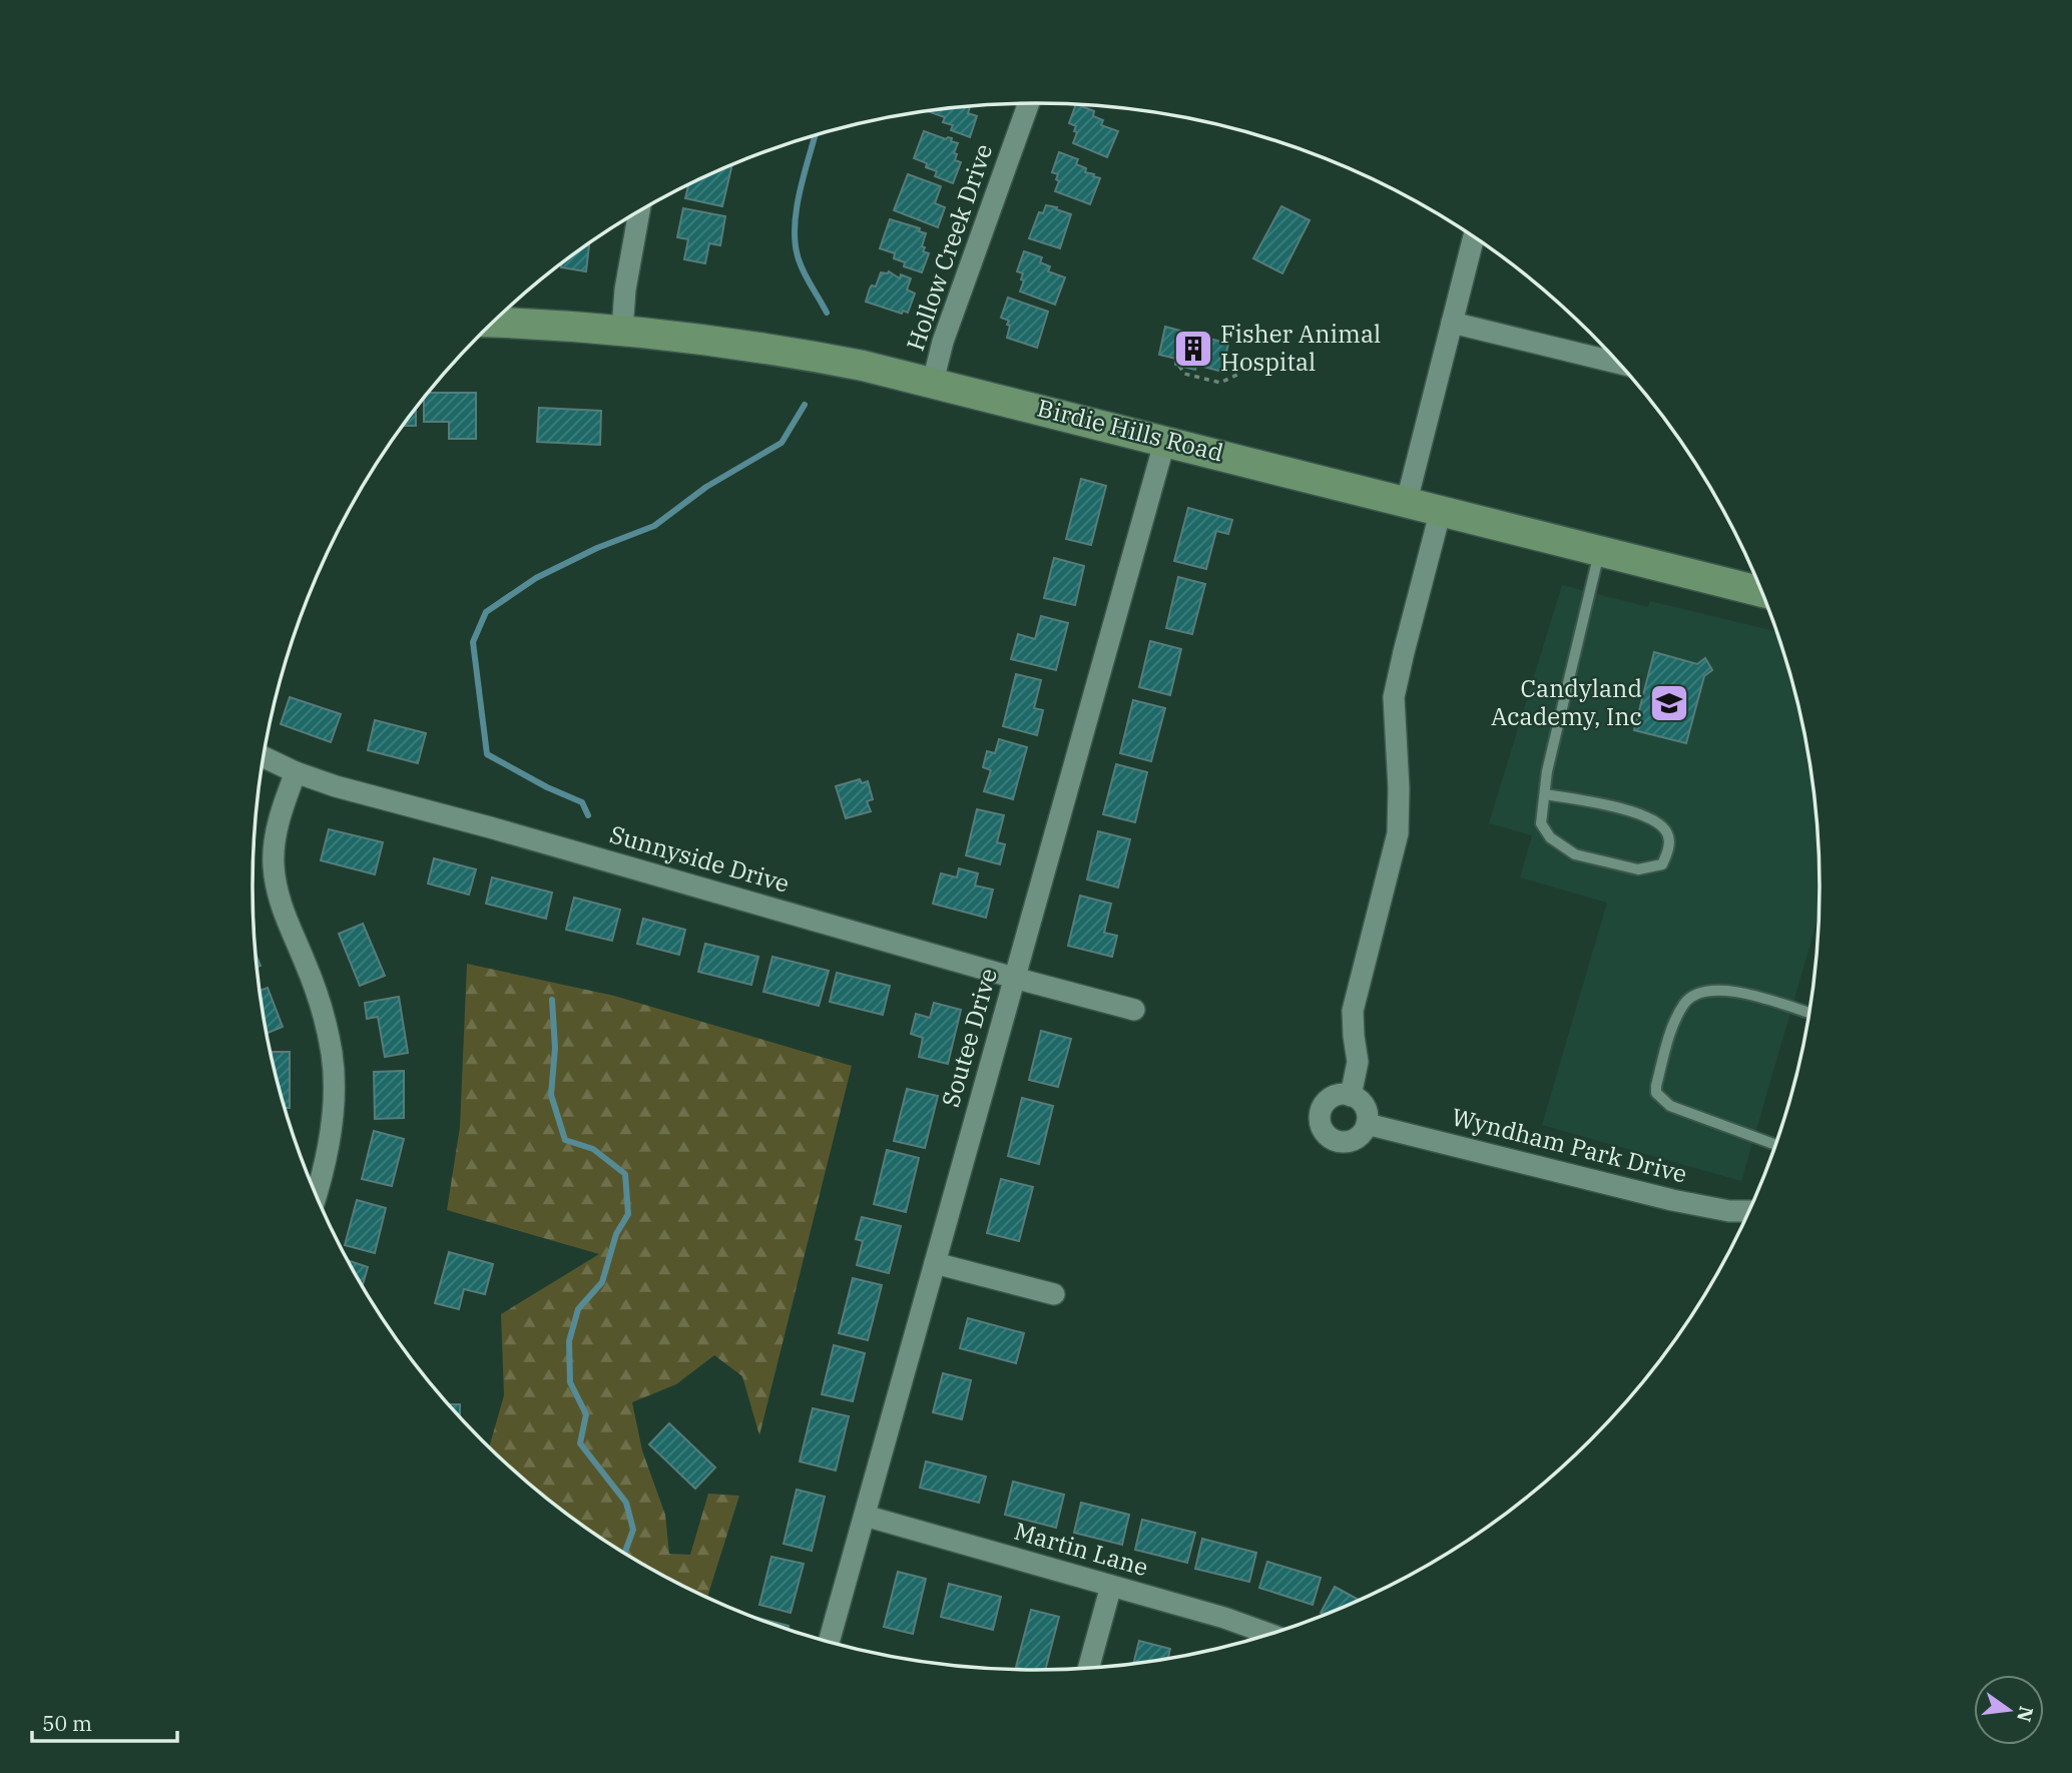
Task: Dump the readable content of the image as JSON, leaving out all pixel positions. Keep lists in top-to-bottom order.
{
  "streets": {
    "main road": ["Birdie Hills Road"],
    "street": [
      "Hollow Creek Drive",
      "Sunnyside Drive",
      "Soutee Drive",
      "Wyndham Park Drive",
      "Martin Lane"
    ]
  },
  "crossings": [
    ["Hollow Creek Drive", "Birdie Hills Road"],
    ["Birdie Hills Road", "Soutee Drive"],
    ["Sunnyside Drive", "Soutee Drive"],
    ["Soutee Drive", "Martin Lane"]
  ],
  "places": {
    "building": ["Fisher Animal Hospital"],
    "school or university": ["Candyland Academy, Inc"]
  },
  "scale_bar": "50 m",
  "north": "right"
}
